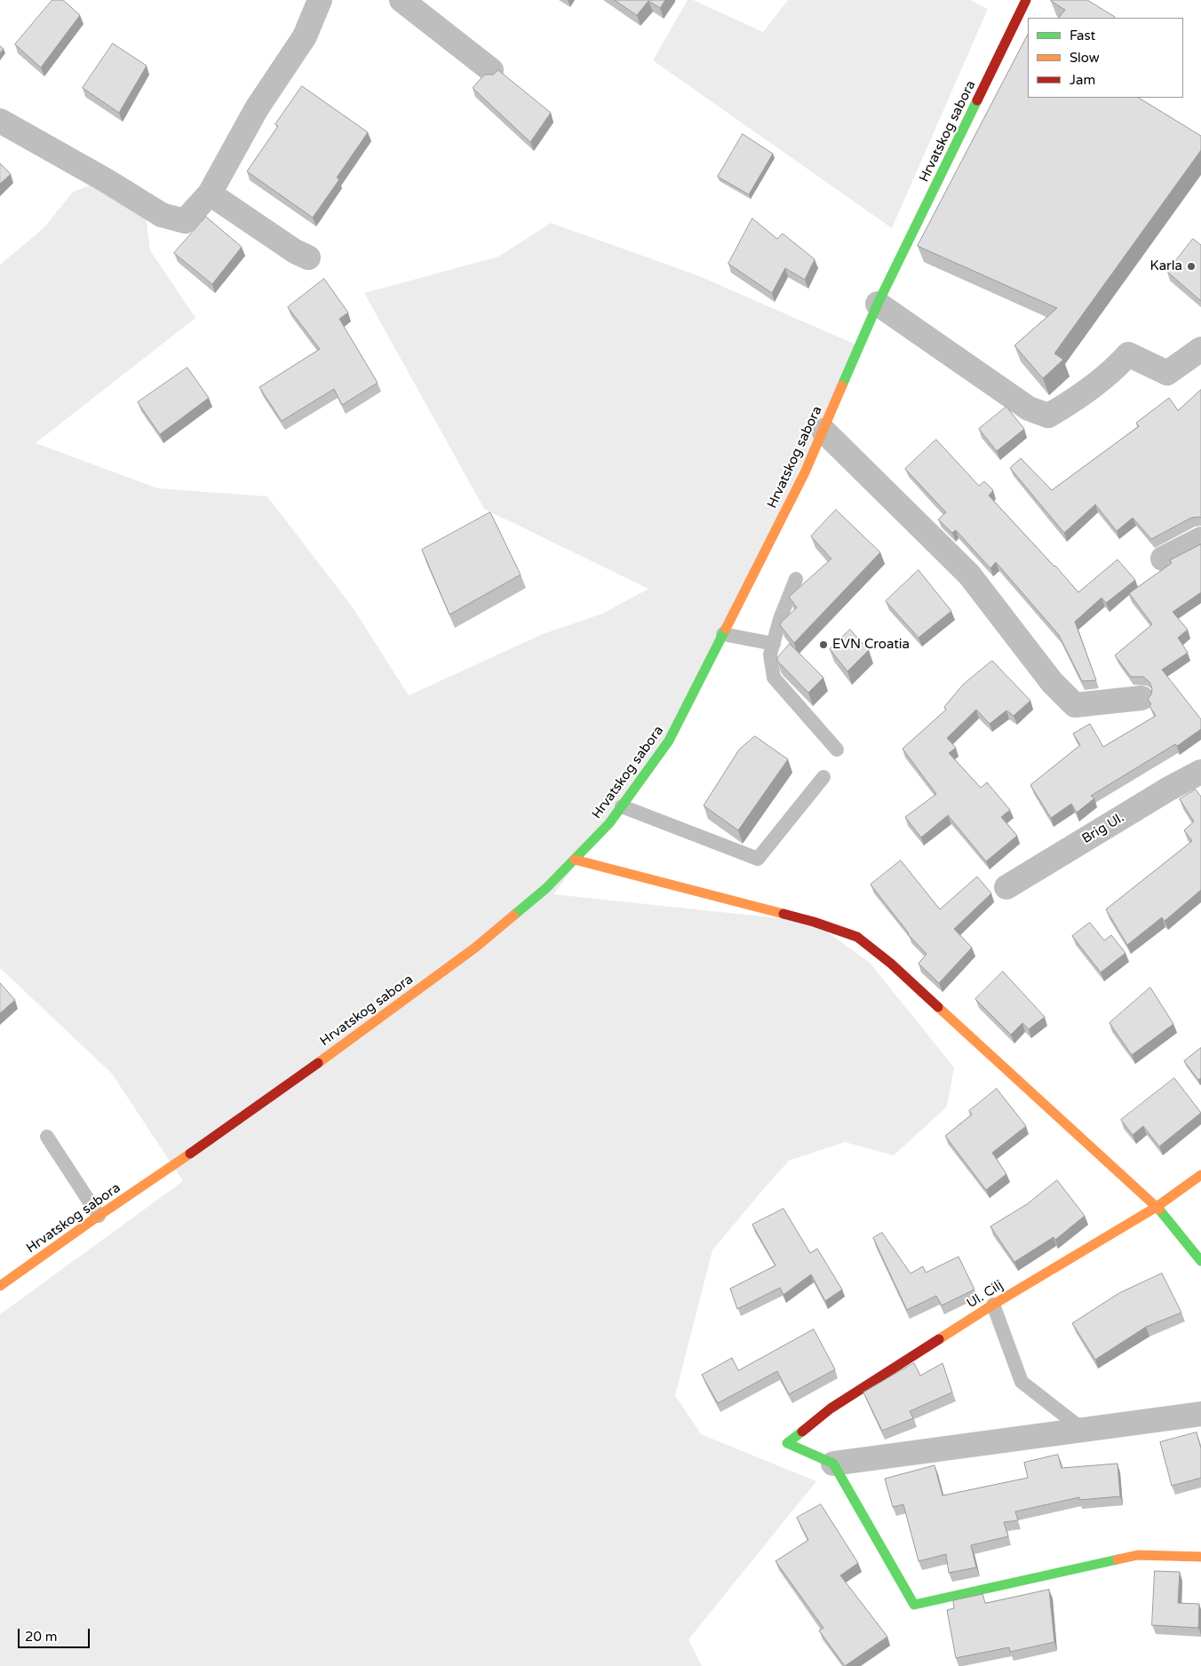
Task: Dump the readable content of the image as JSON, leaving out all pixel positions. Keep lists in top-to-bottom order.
{
  "streets": {
    "street": ["Hrvatskog sabora", "Brig Ul.", "Ul. Cilj"]
  },
  "places": ["Karla", "EVN Croatia"],
  "legend": ["Fast", "Slow", "Jam"],
  "scale_bar": "20 m"
}
